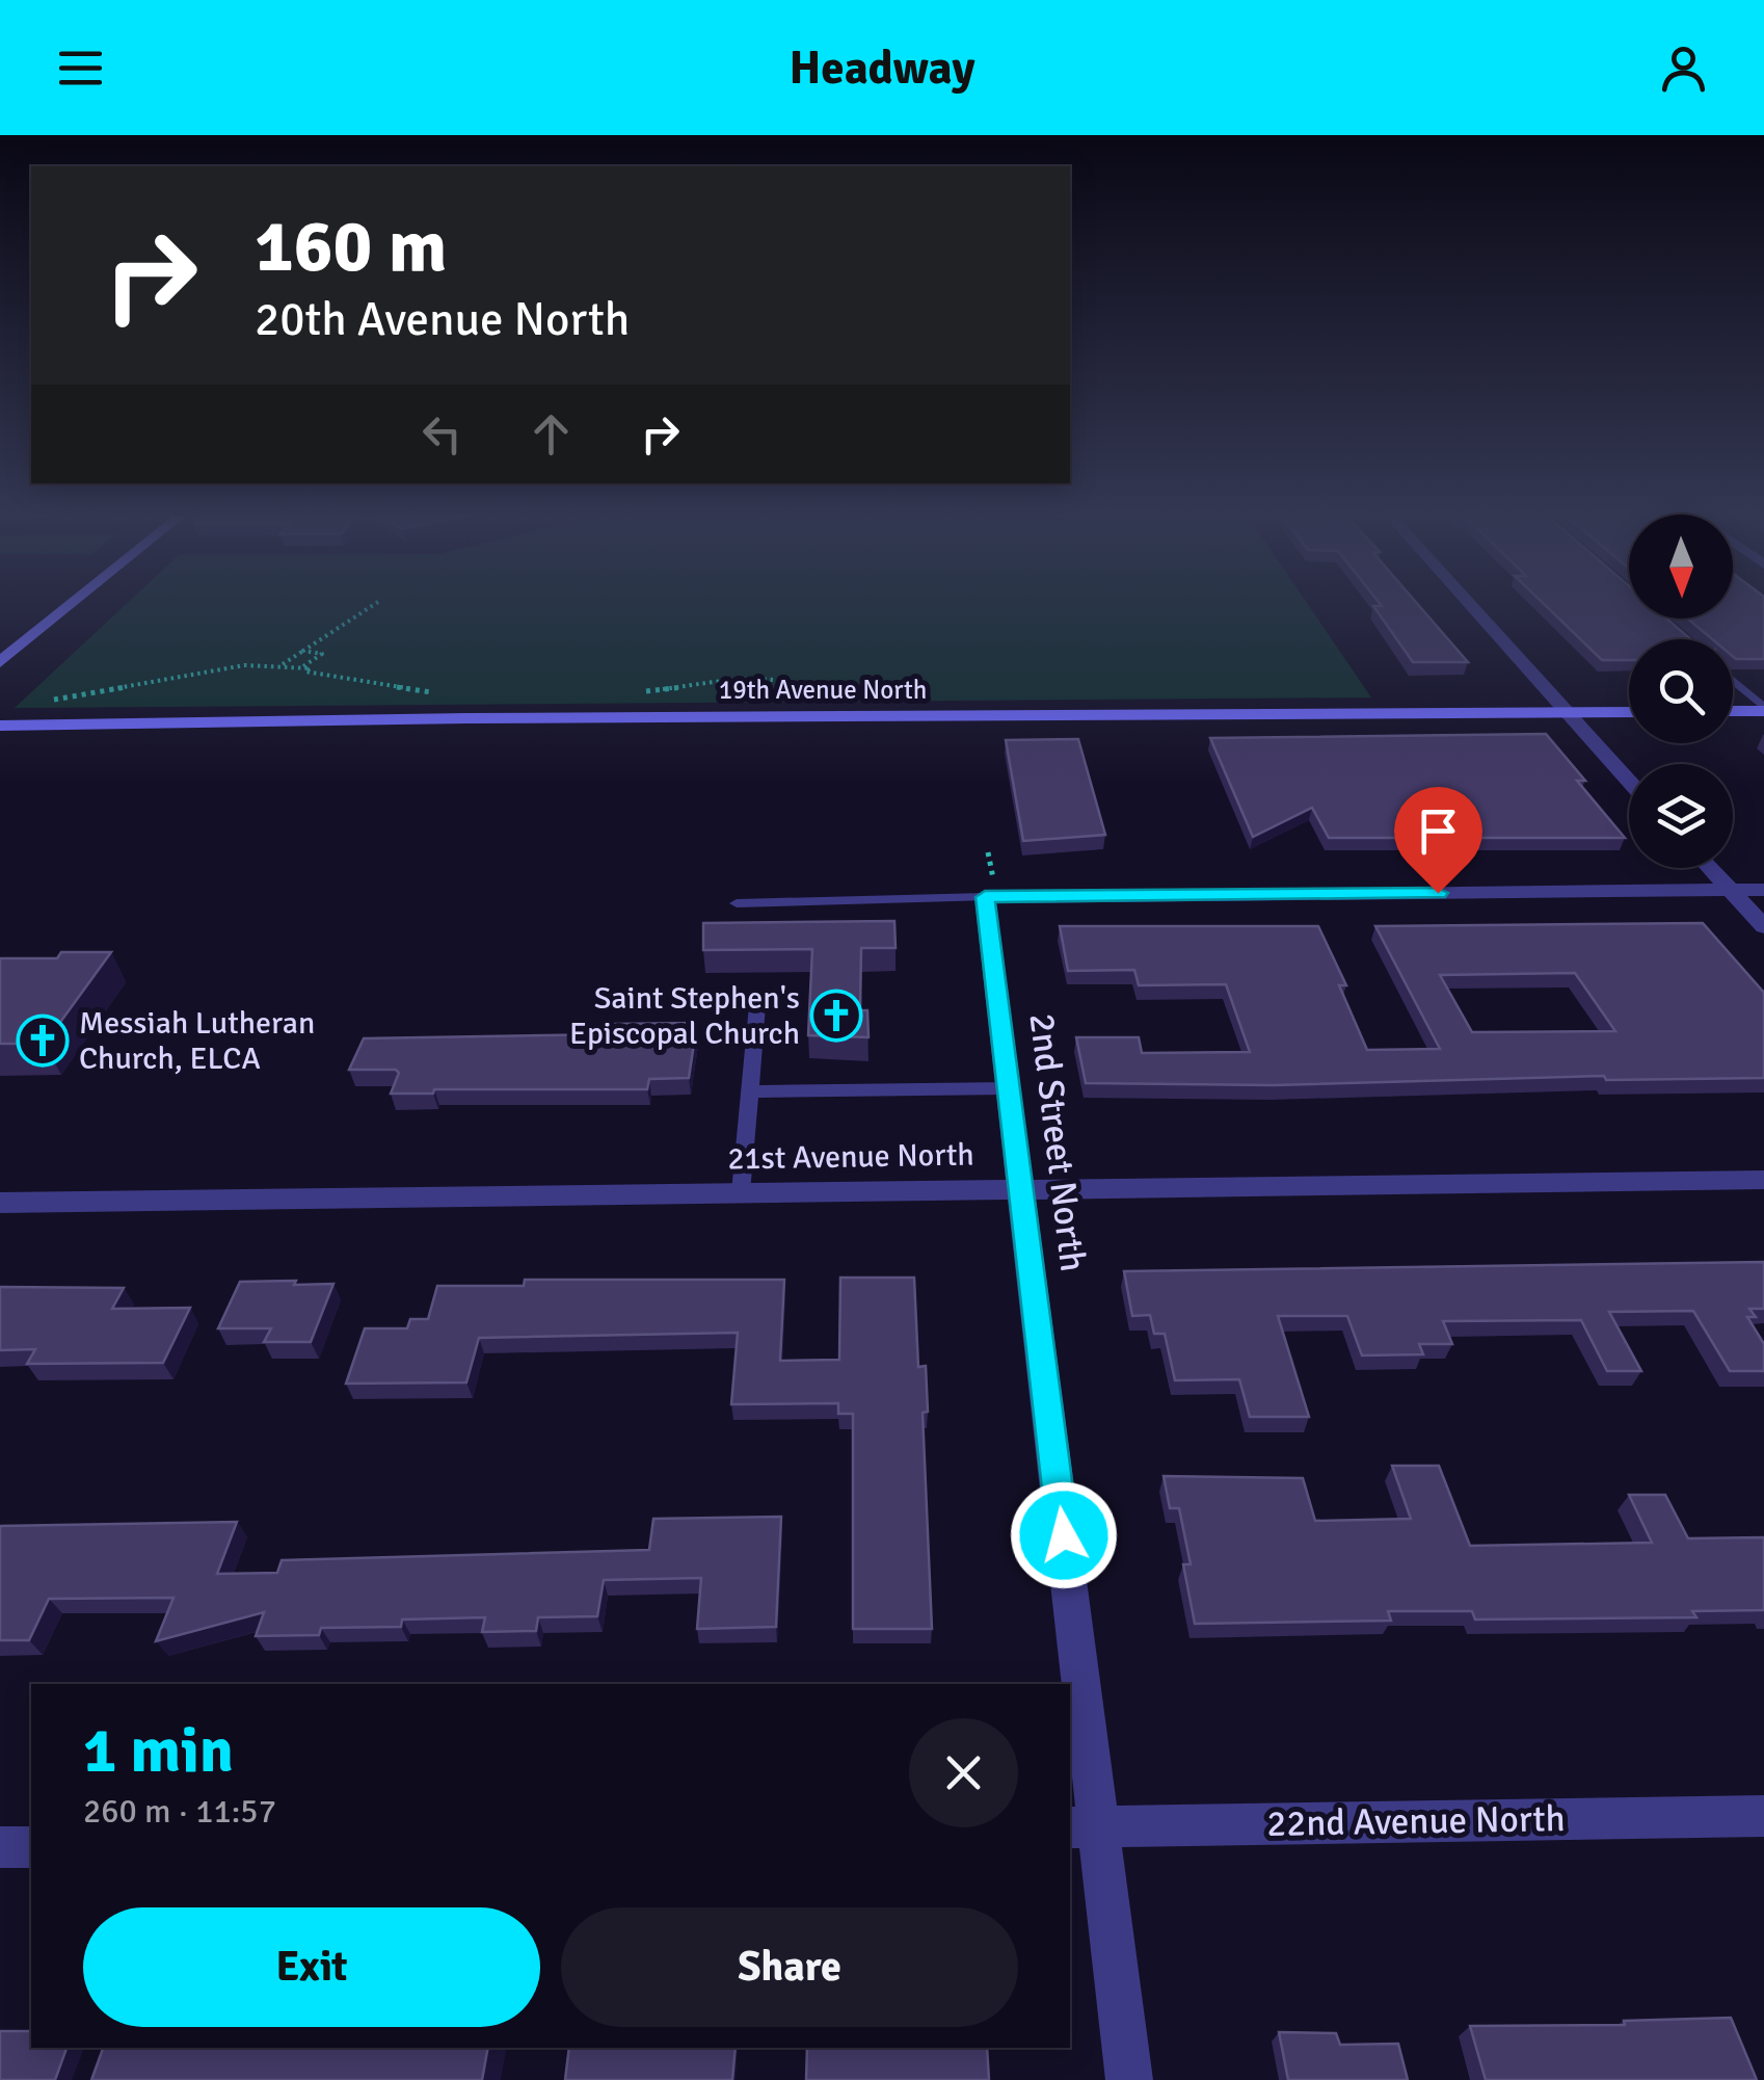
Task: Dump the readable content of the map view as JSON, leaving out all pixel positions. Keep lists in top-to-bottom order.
{
  "streets": {
    "street": [
      "19th Avenue North",
      "2nd Street North",
      "21st Avenue North",
      "22nd Avenue North"
    ]
  },
  "crossings": [
    ["2nd Street North", "21st Avenue North"],
    ["2nd Street North", "22nd Avenue North"]
  ],
  "places": {
    "church": ["Saint Stephen's Episcopal Church", "Messiah Lutheran Church, ELCA"]
  },
  "north": "bottom",
  "page": {
    "header": "Headway",
    "turn": ["160 m", "20th Avenue North"],
    "heading": ["1 min", "260 m · 11:57"],
    "buttons": ["Exit", "Share"]
  }
}
